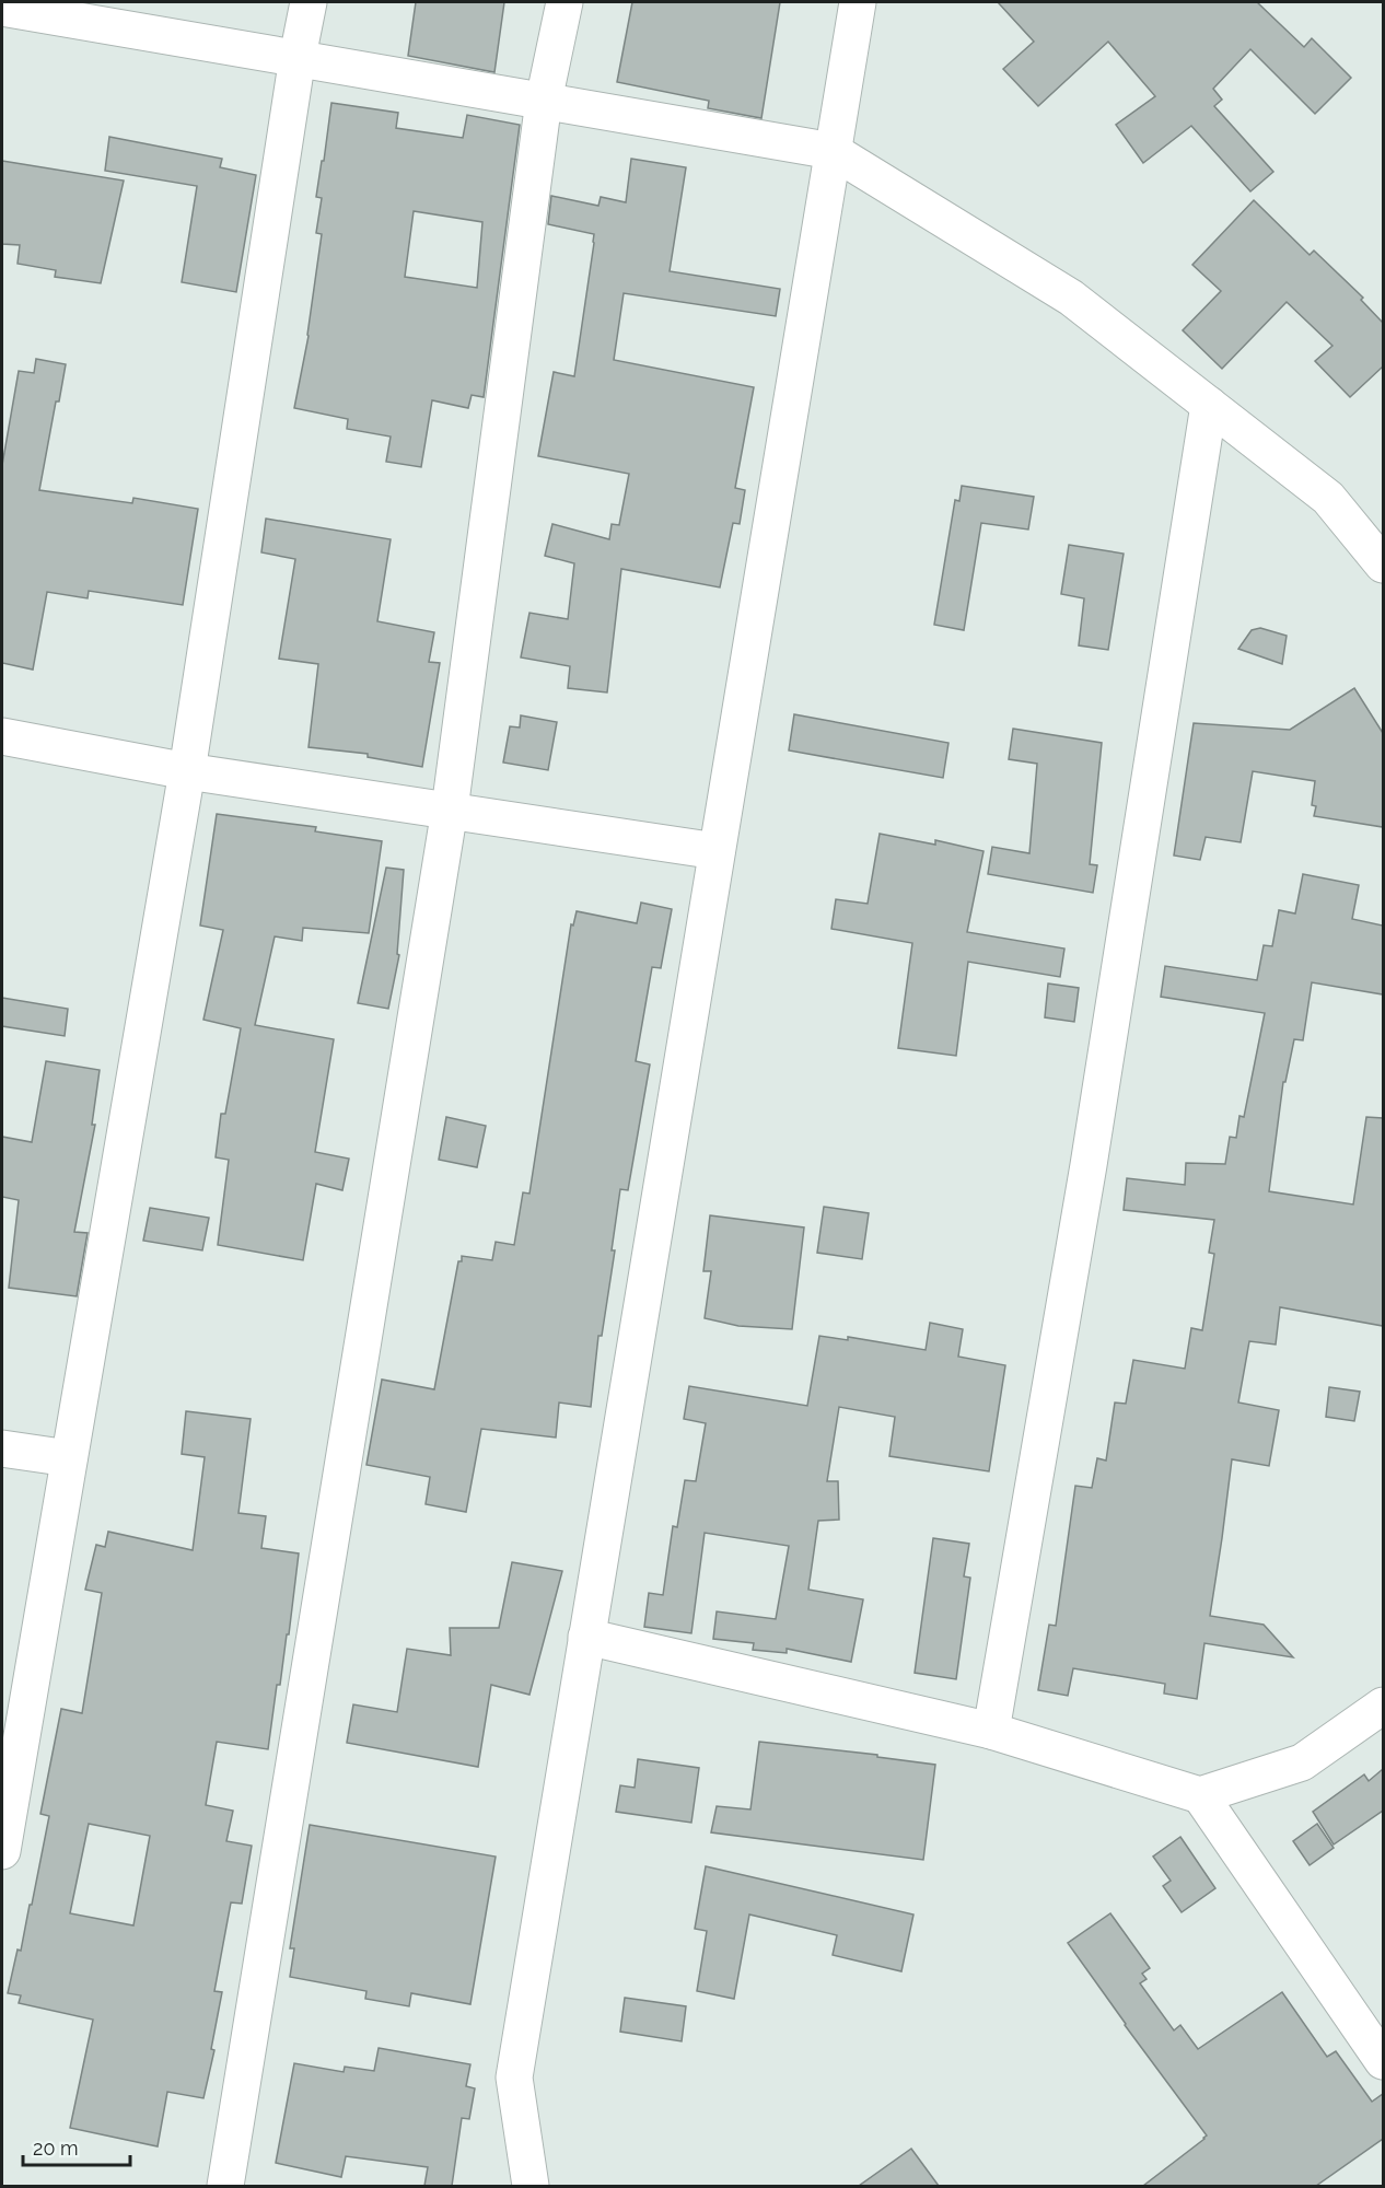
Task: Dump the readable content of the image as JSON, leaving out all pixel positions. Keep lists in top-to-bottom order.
{
  "scale_bar": "20 m"
}
